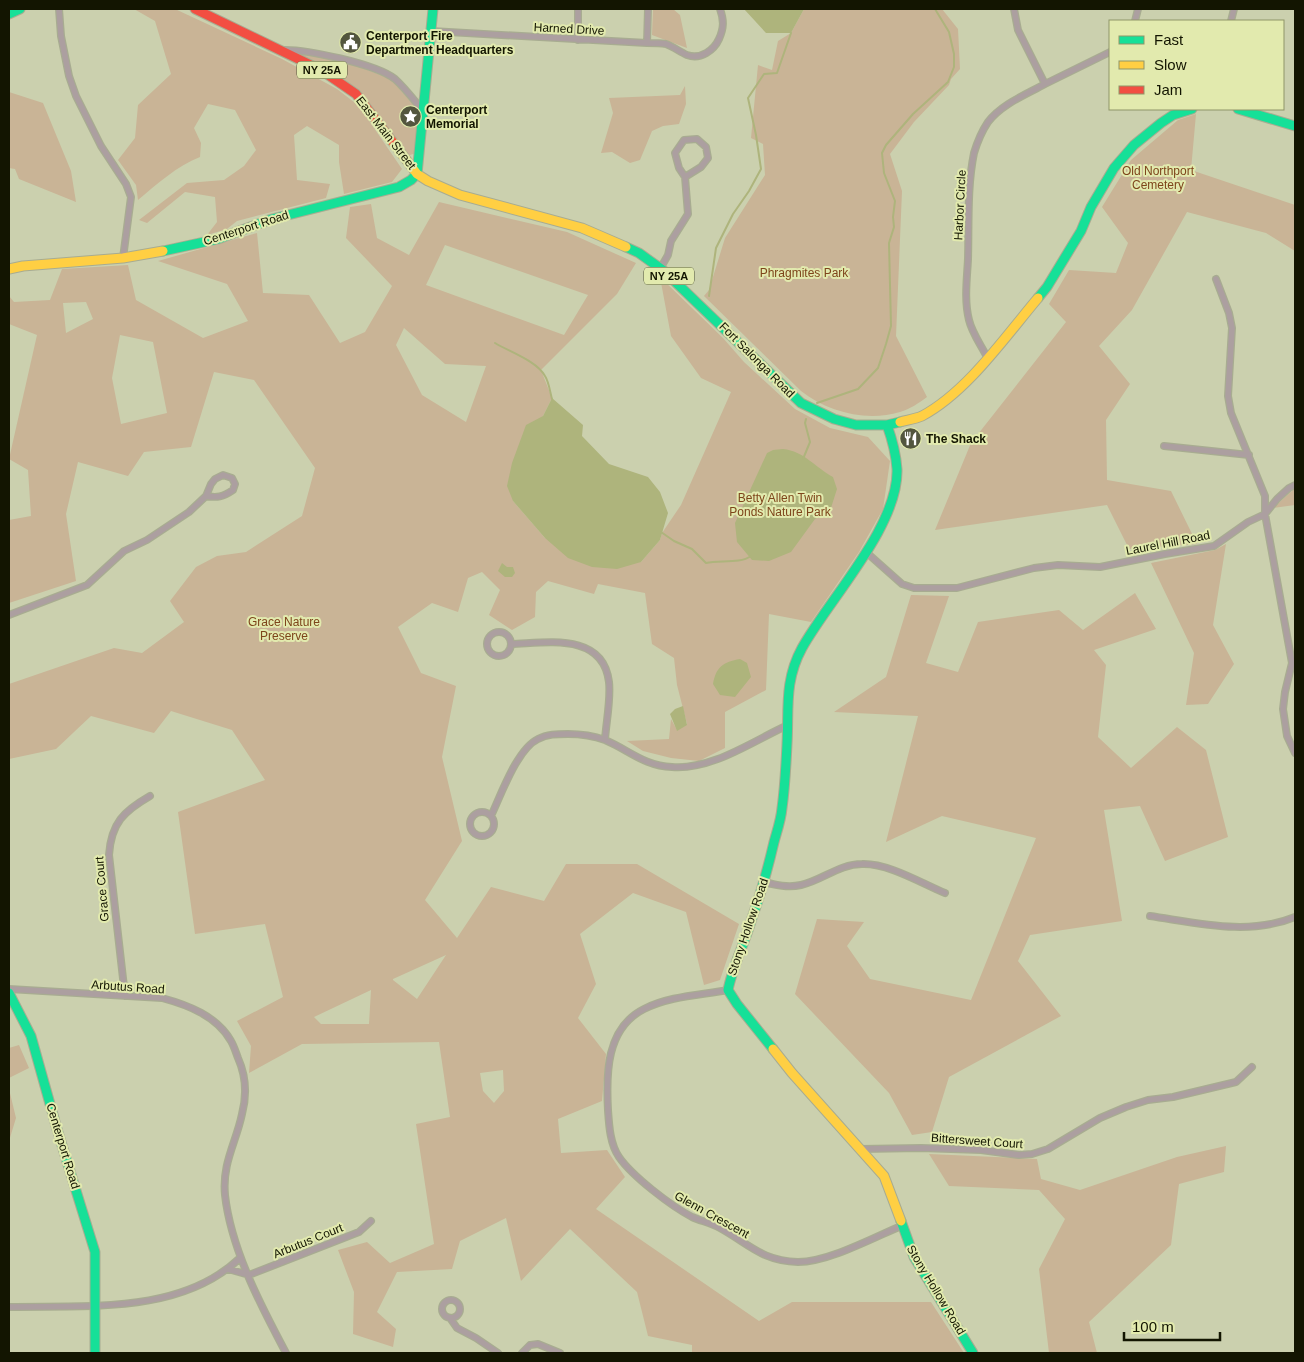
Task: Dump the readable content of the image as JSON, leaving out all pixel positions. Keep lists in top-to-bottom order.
{
  "streets": {
    "main road": [
      "NY 25A",
      "East Main Street",
      "Centerport Road",
      "Fort Salonga Road",
      "Stony Hollow Road"
    ],
    "street": [
      "Harned Drive",
      "Harbor Circle",
      "Laurel Hill Road",
      "Grace Court",
      "Arbutus Road",
      "Bittersweet Court",
      "Glenn Crescent",
      "Arbutus Court"
    ]
  },
  "crossings": [
    ["East Main Street", "Centerport Road"],
    ["East Main Street", "Fort Salonga Road"],
    ["Harbor Circle", "Fort Salonga Road"],
    ["Centerport Road", "Fort Salonga Road"],
    ["Fort Salonga Road", "Stony Hollow Road"],
    ["Laurel Hill Road", "Stony Hollow Road"],
    ["Grace Court", "Arbutus Road"],
    ["Stony Hollow Road", "Bittersweet Court"],
    ["Stony Hollow Road", "Glenn Crescent"],
    ["Arbutus Road", "Arbutus Court"]
  ],
  "parks": [
    "Old Northport Cemetery",
    "Phragmites Park",
    "Betty Allen Twin Ponds Nature Park",
    "Grace Nature Preserve"
  ],
  "places": {
    "public building": ["Centerport Fire Department Headquarters"],
    "place": ["Centerport Memorial"],
    "restaurant": ["The Shack"]
  },
  "legend": ["Fast", "Slow", "Jam"],
  "scale_bar": "100 m"
}
